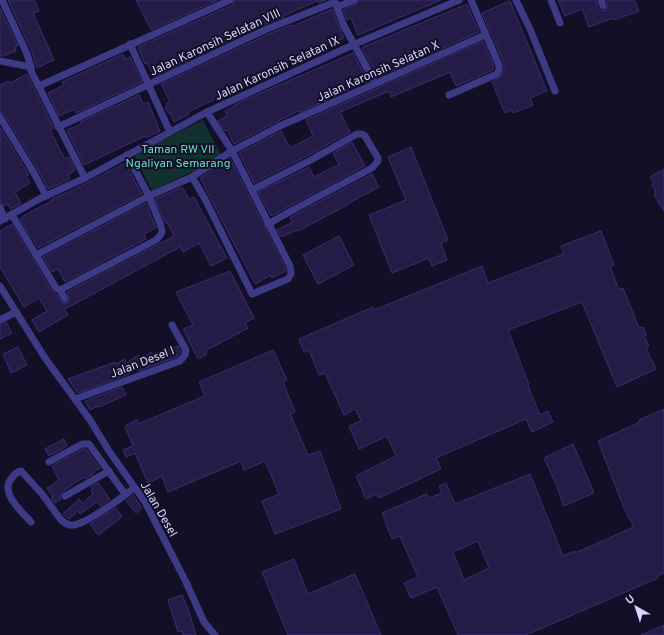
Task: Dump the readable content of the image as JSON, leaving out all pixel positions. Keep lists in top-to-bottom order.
{
  "streets": {
    "street": [
      "Jalan Karonsih Selatan VIII",
      "Jalan Karonsih Selatan IX",
      "Jalan Karonsih Selatan X",
      "Jalan Desel I",
      "Jalan Desel"
    ]
  },
  "crossings": [
    ["Jalan Desel I", "Jalan Desel"]
  ],
  "parks": ["Taman RW VII Ngaliyan Semarang"],
  "north": "top left"
}
